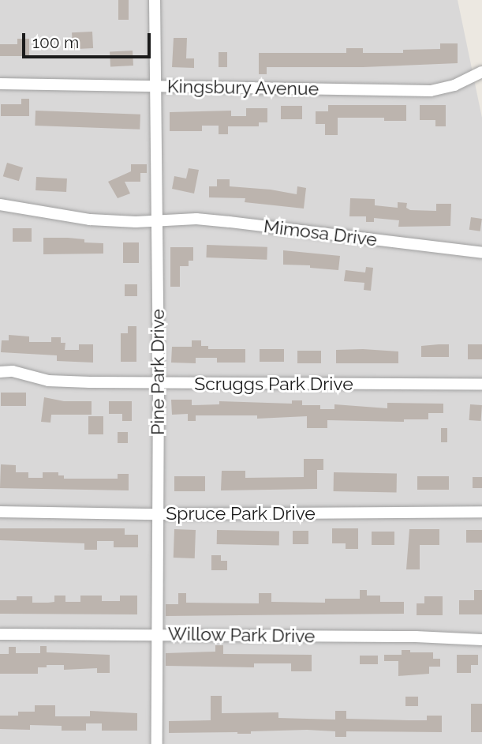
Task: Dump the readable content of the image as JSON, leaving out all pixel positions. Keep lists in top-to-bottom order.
{
  "streets": {
    "street": [
      "Kingsbury Avenue",
      "Mimosa Drive",
      "Pine Park Drive",
      "Scruggs Park Drive",
      "Spruce Park Drive",
      "Willow Park Drive"
    ]
  },
  "crossings": [
    ["Kingsbury Avenue", "Pine Park Drive"],
    ["Mimosa Drive", "Pine Park Drive"],
    ["Pine Park Drive", "Scruggs Park Drive"],
    ["Pine Park Drive", "Spruce Park Drive"],
    ["Pine Park Drive", "Willow Park Drive"]
  ],
  "scale_bar": "100 m"
}
